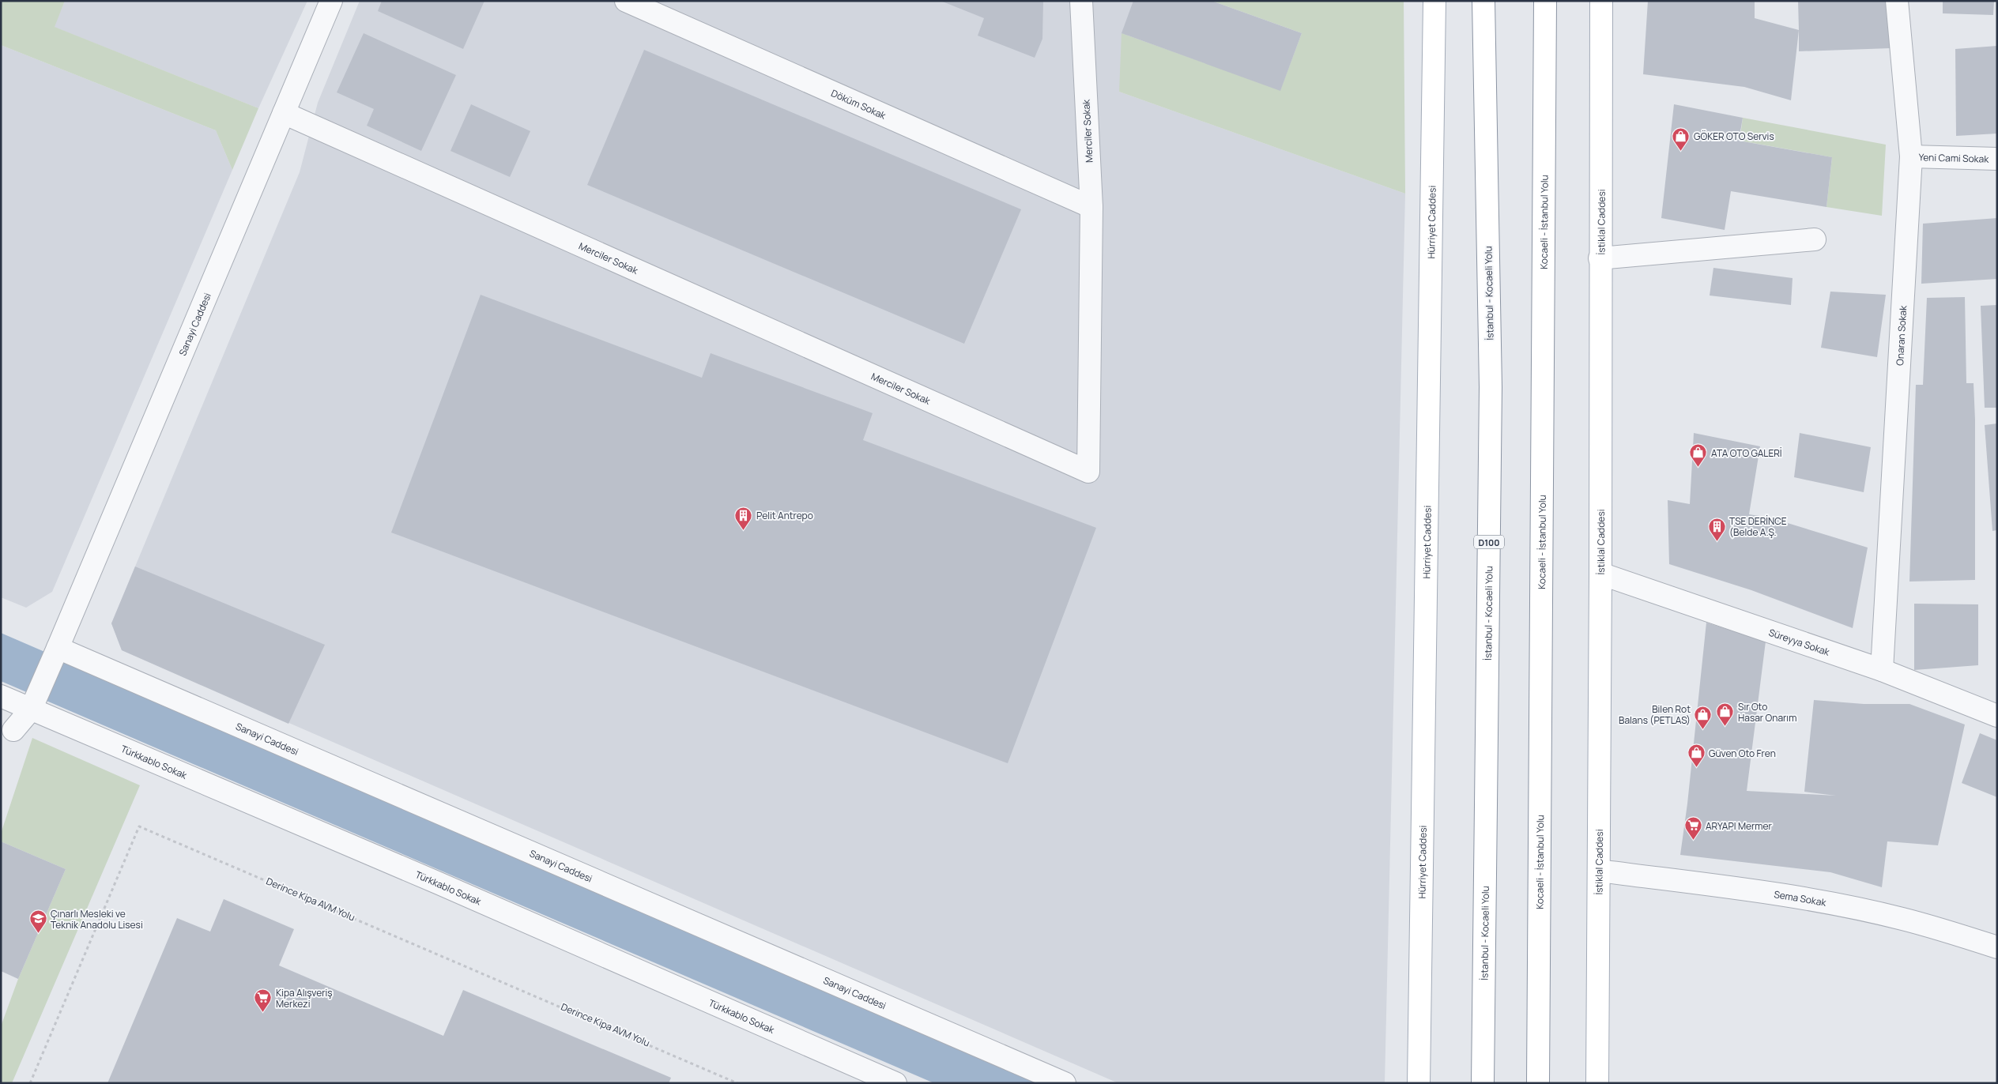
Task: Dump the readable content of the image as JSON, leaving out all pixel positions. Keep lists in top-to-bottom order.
{
  "streets": {
    "main road": [
      "Hürriyet Caddesi",
      "Kocaeli - İstanbul Yolu",
      "İstiklal Caddesi",
      "İstanbul - Kocaeli Yolu",
      "D100"
    ],
    "street": [
      "Döküm Sokak",
      "Merciler Sokak",
      "Yeni Cami Sokak",
      "Sanayi Caddesi",
      "Onaran Sokak",
      "Süreyya Sokak",
      "Türkkablo Sokak",
      "Sema Sokak"
    ],
    "path": ["Derince Kipa AVM Yolu"]
  },
  "crossings": [
    ["Döküm Sokak", "Merciler Sokak"],
    ["Merciler Sokak", "Sanayi Caddesi"],
    ["Yeni Cami Sokak", "Onaran Sokak"],
    ["İstiklal Caddesi", "Süreyya Sokak"],
    ["İstiklal Caddesi", "Sema Sokak"],
    ["Sanayi Caddesi", "Türkkablo Sokak"],
    ["Onaran Sokak", "Süreyya Sokak"]
  ],
  "places": {
    "shop": [
      "GÖKER OTO Servis",
      "ATA OTO GALERİ",
      "Sır Oto Hasar Onarım",
      "Bilen Rot Balans (PETLAS)",
      "Güven Oto Fren"
    ],
    "building": ["Pelit Antrepo", "TSE DERİNCE (Belde A.Ş."],
    "supermarket": ["ARYAPI Mermer", "Kipa Alışveriş Merkezi"],
    "school or university": ["Çınarlı Mesleki ve Teknik Anadolu Lisesi"]
  }
}
